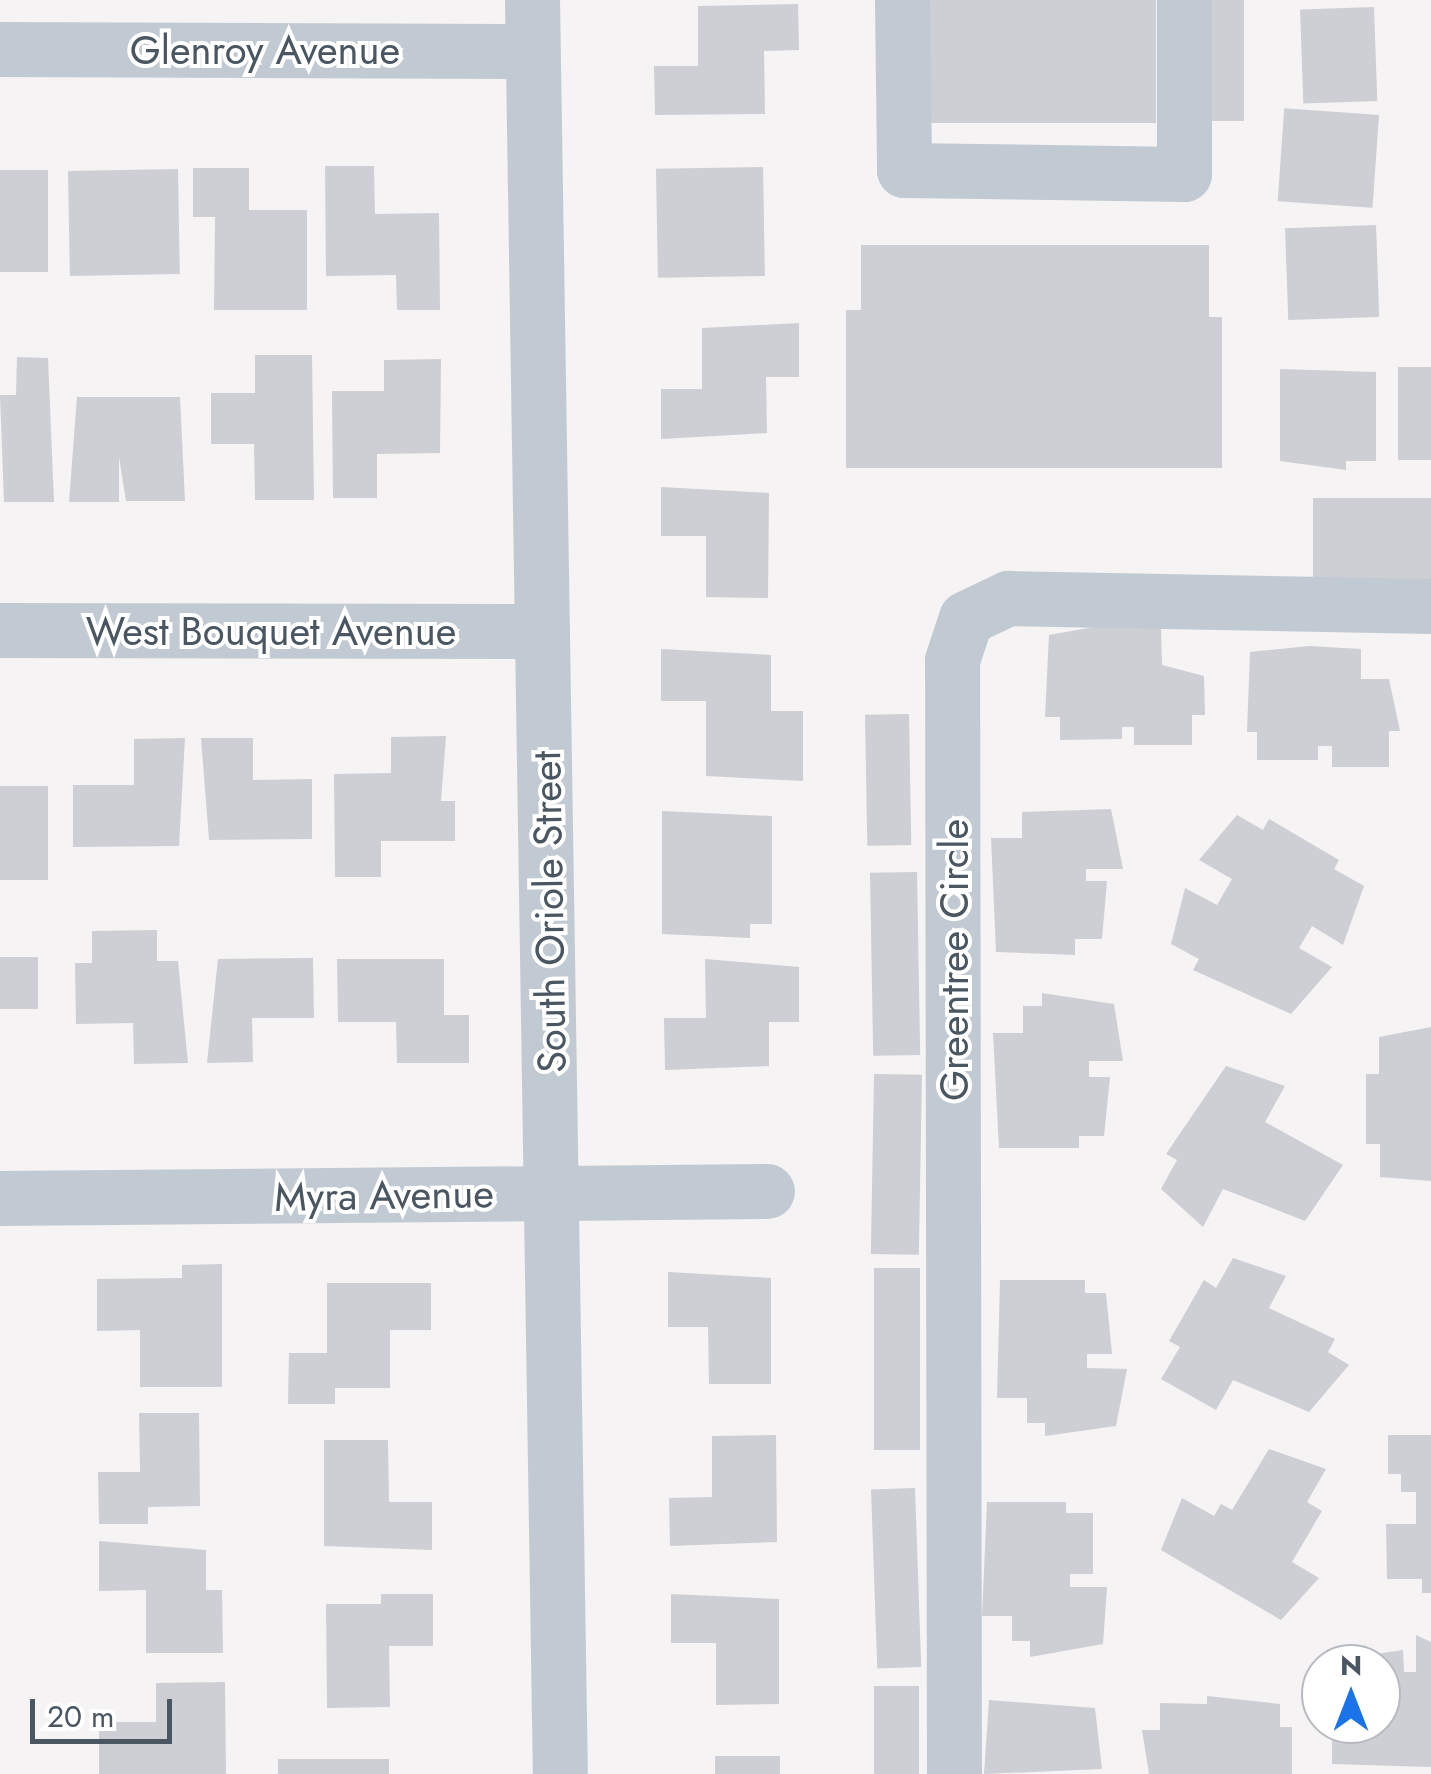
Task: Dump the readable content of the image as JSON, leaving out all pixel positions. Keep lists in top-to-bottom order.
{
  "streets": {
    "street": [
      "Glenroy Avenue",
      "West Bouquet Avenue",
      "South Oriole Street",
      "Greentree Circle",
      "Myra Avenue"
    ]
  },
  "crossings": [
    ["Glenroy Avenue", "South Oriole Street"],
    ["West Bouquet Avenue", "South Oriole Street"],
    ["South Oriole Street", "Myra Avenue"]
  ],
  "scale_bar": "20 m",
  "north": "top"
}
